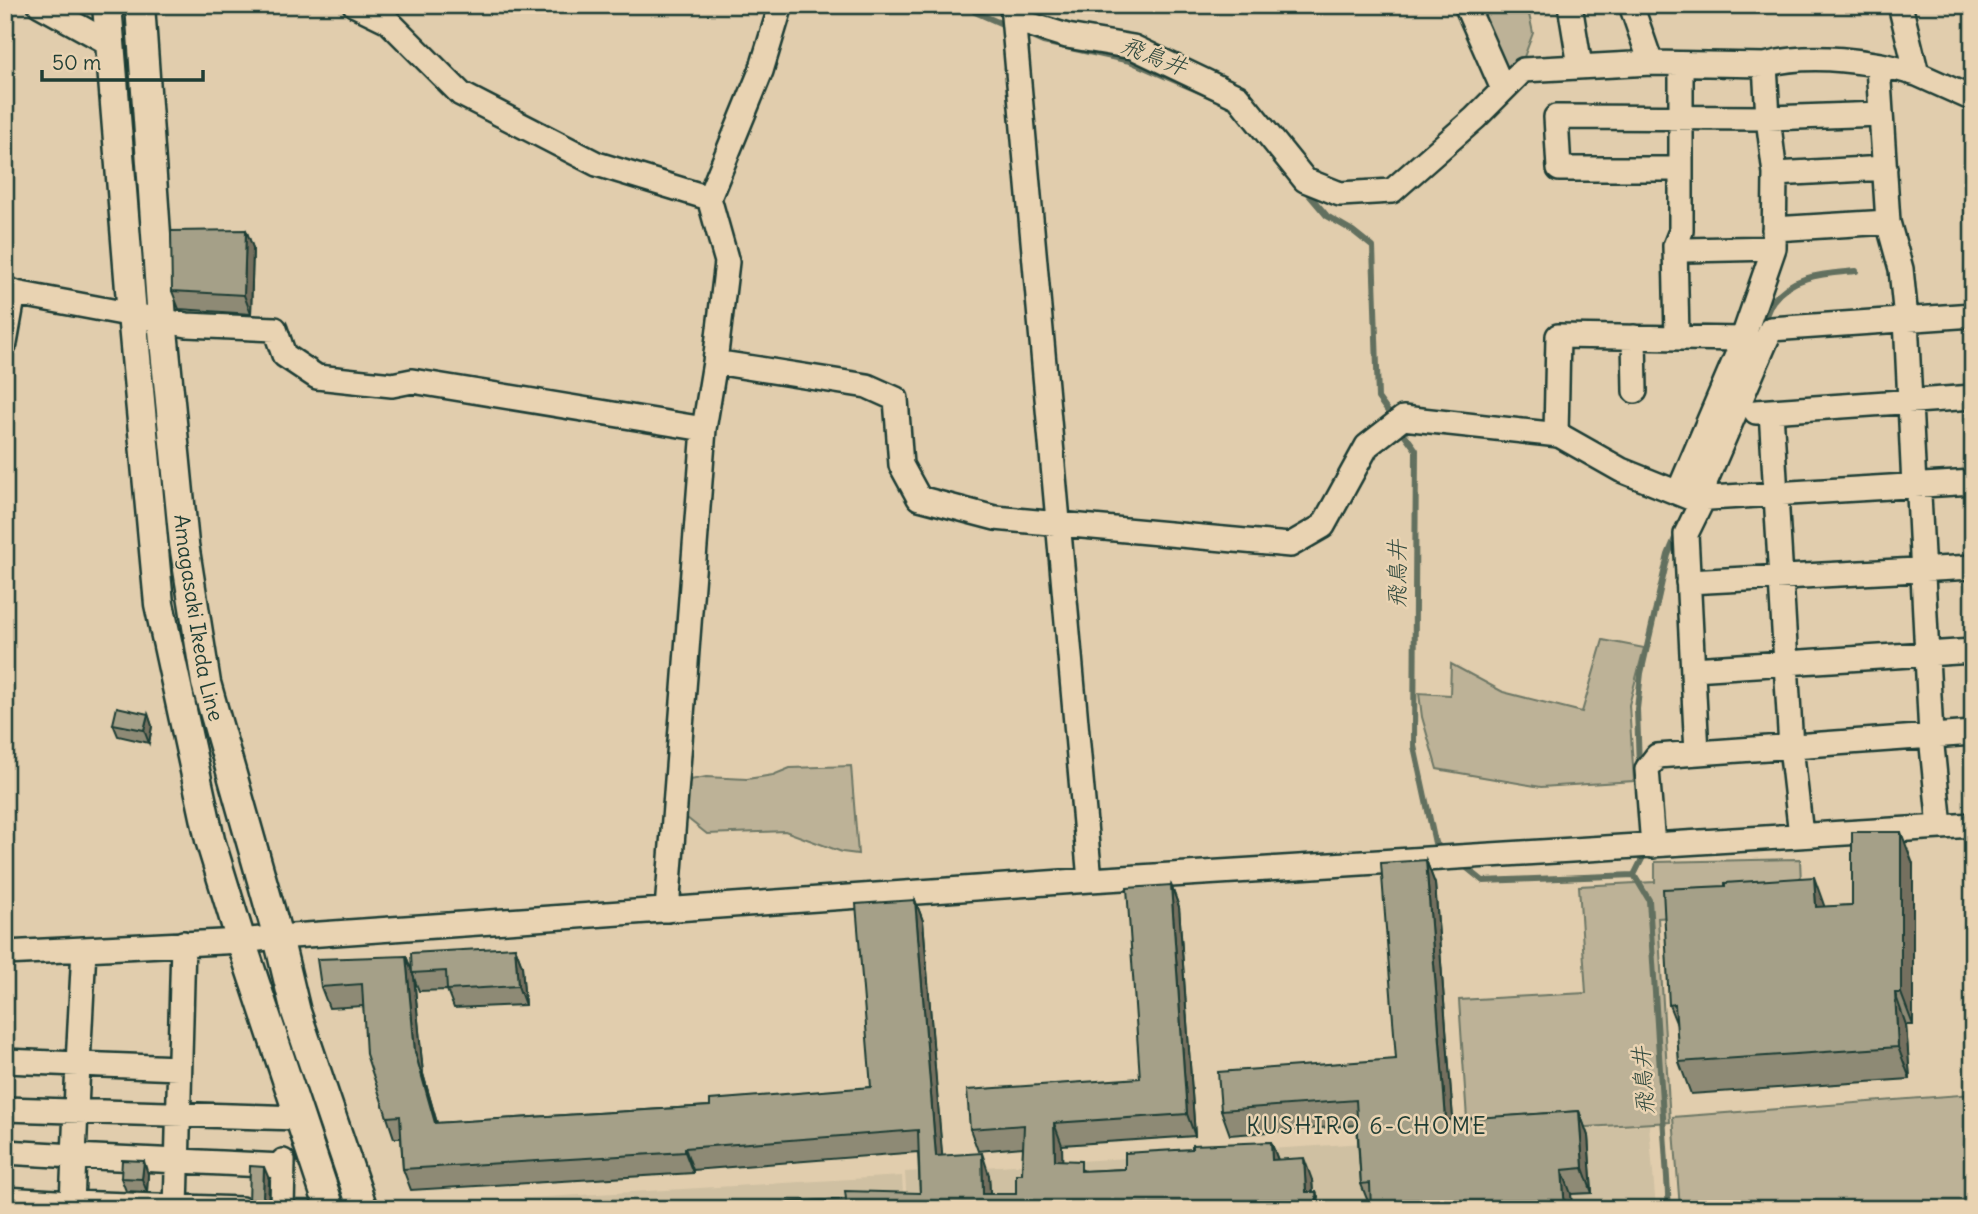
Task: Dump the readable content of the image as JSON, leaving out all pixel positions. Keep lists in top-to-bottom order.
{
  "streets": {
    "main road": ["Amagasaki Ikeda Line"]
  },
  "districts": ["KUSHIRO 6-CHOME"],
  "water": ["飛鳥井"],
  "scale_bar": "50 m"
}
